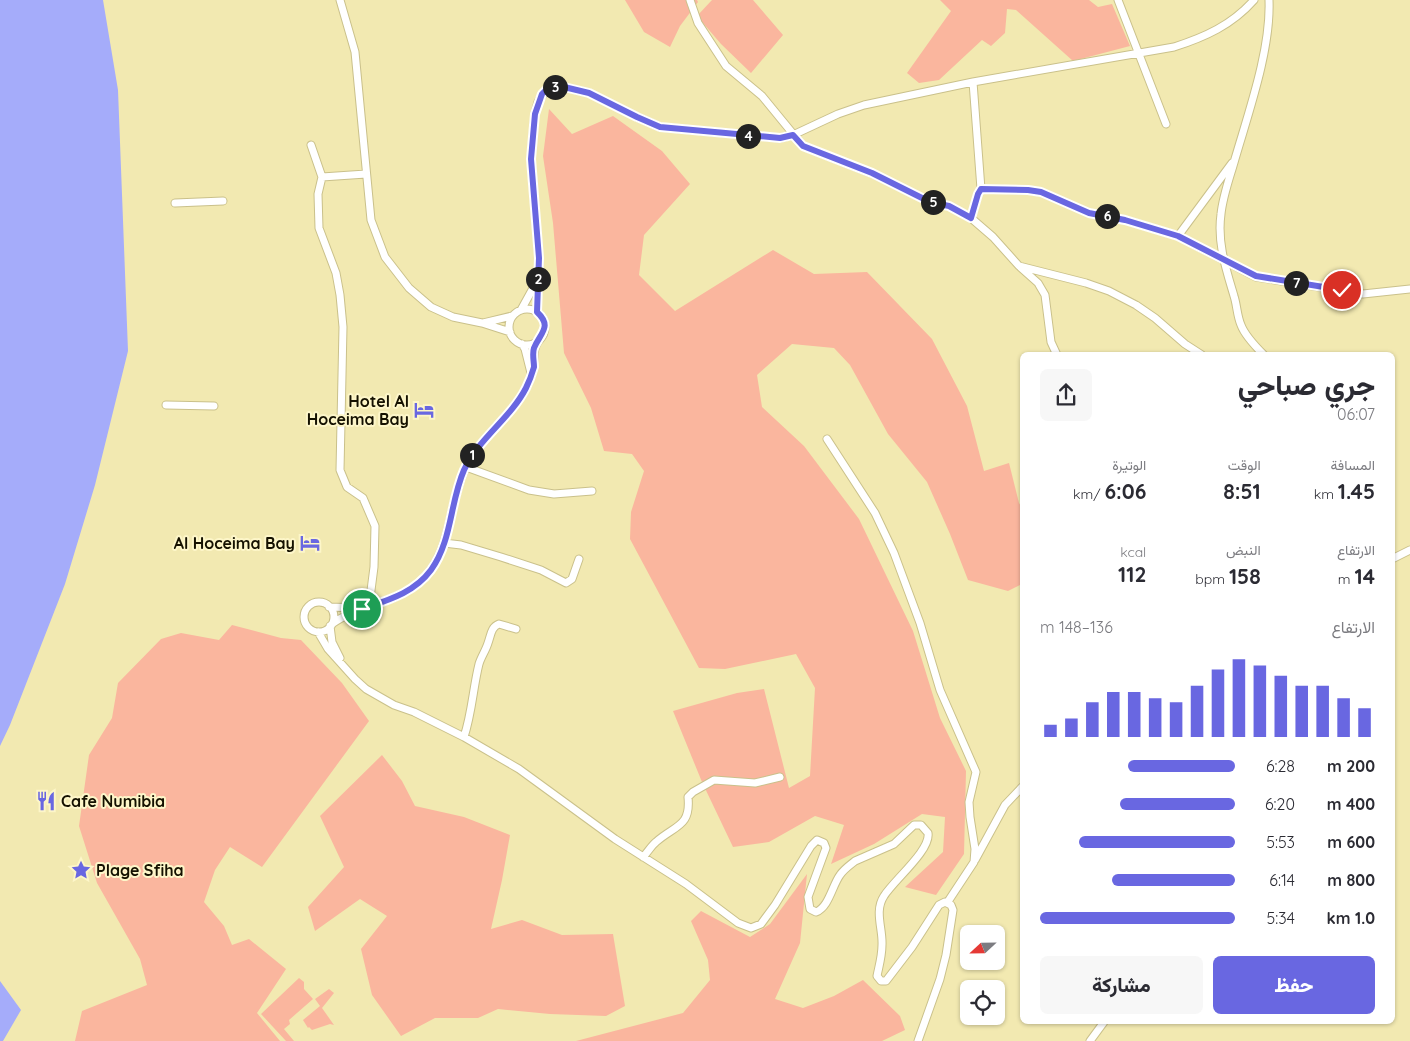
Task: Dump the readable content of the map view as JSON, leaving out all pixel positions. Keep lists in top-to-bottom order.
{
  "places": {
    "hotel": ["Hotel Al Hoceima Bay", "Al Hoceima Bay"],
    "restaurant": ["Cafe Numibia"],
    "place": ["Plage Sfiha"]
  },
  "north": "left",
  "page": {
    "pins": [
      "3",
      "4",
      "5",
      "6",
      "2",
      "7",
      "1"
    ],
    "heading": ["جري صباحي", "06:07"],
    "stats": [
      ["المسافة", "1.45 km"],
      ["الوقت", "8:51"],
      ["الوتيرة", "6:06 /km"],
      ["الارتفاع", "14 m"],
      ["النبض", "158 bpm"],
      ["kcal", "112"]
    ],
    "chart": ["الارتفاع", "136–148 m"],
    "list": [
      {
        "name": "200 m",
        "note": "6:28"
      },
      {
        "name": "400 m",
        "note": "6:20"
      },
      {
        "name": "600 m",
        "note": "5:53"
      },
      {
        "name": "800 m",
        "note": "6:14"
      },
      {
        "name": "1.0 km",
        "note": "5:34"
      }
    ],
    "buttons": ["حفظ", "مشاركة"]
  }
}
